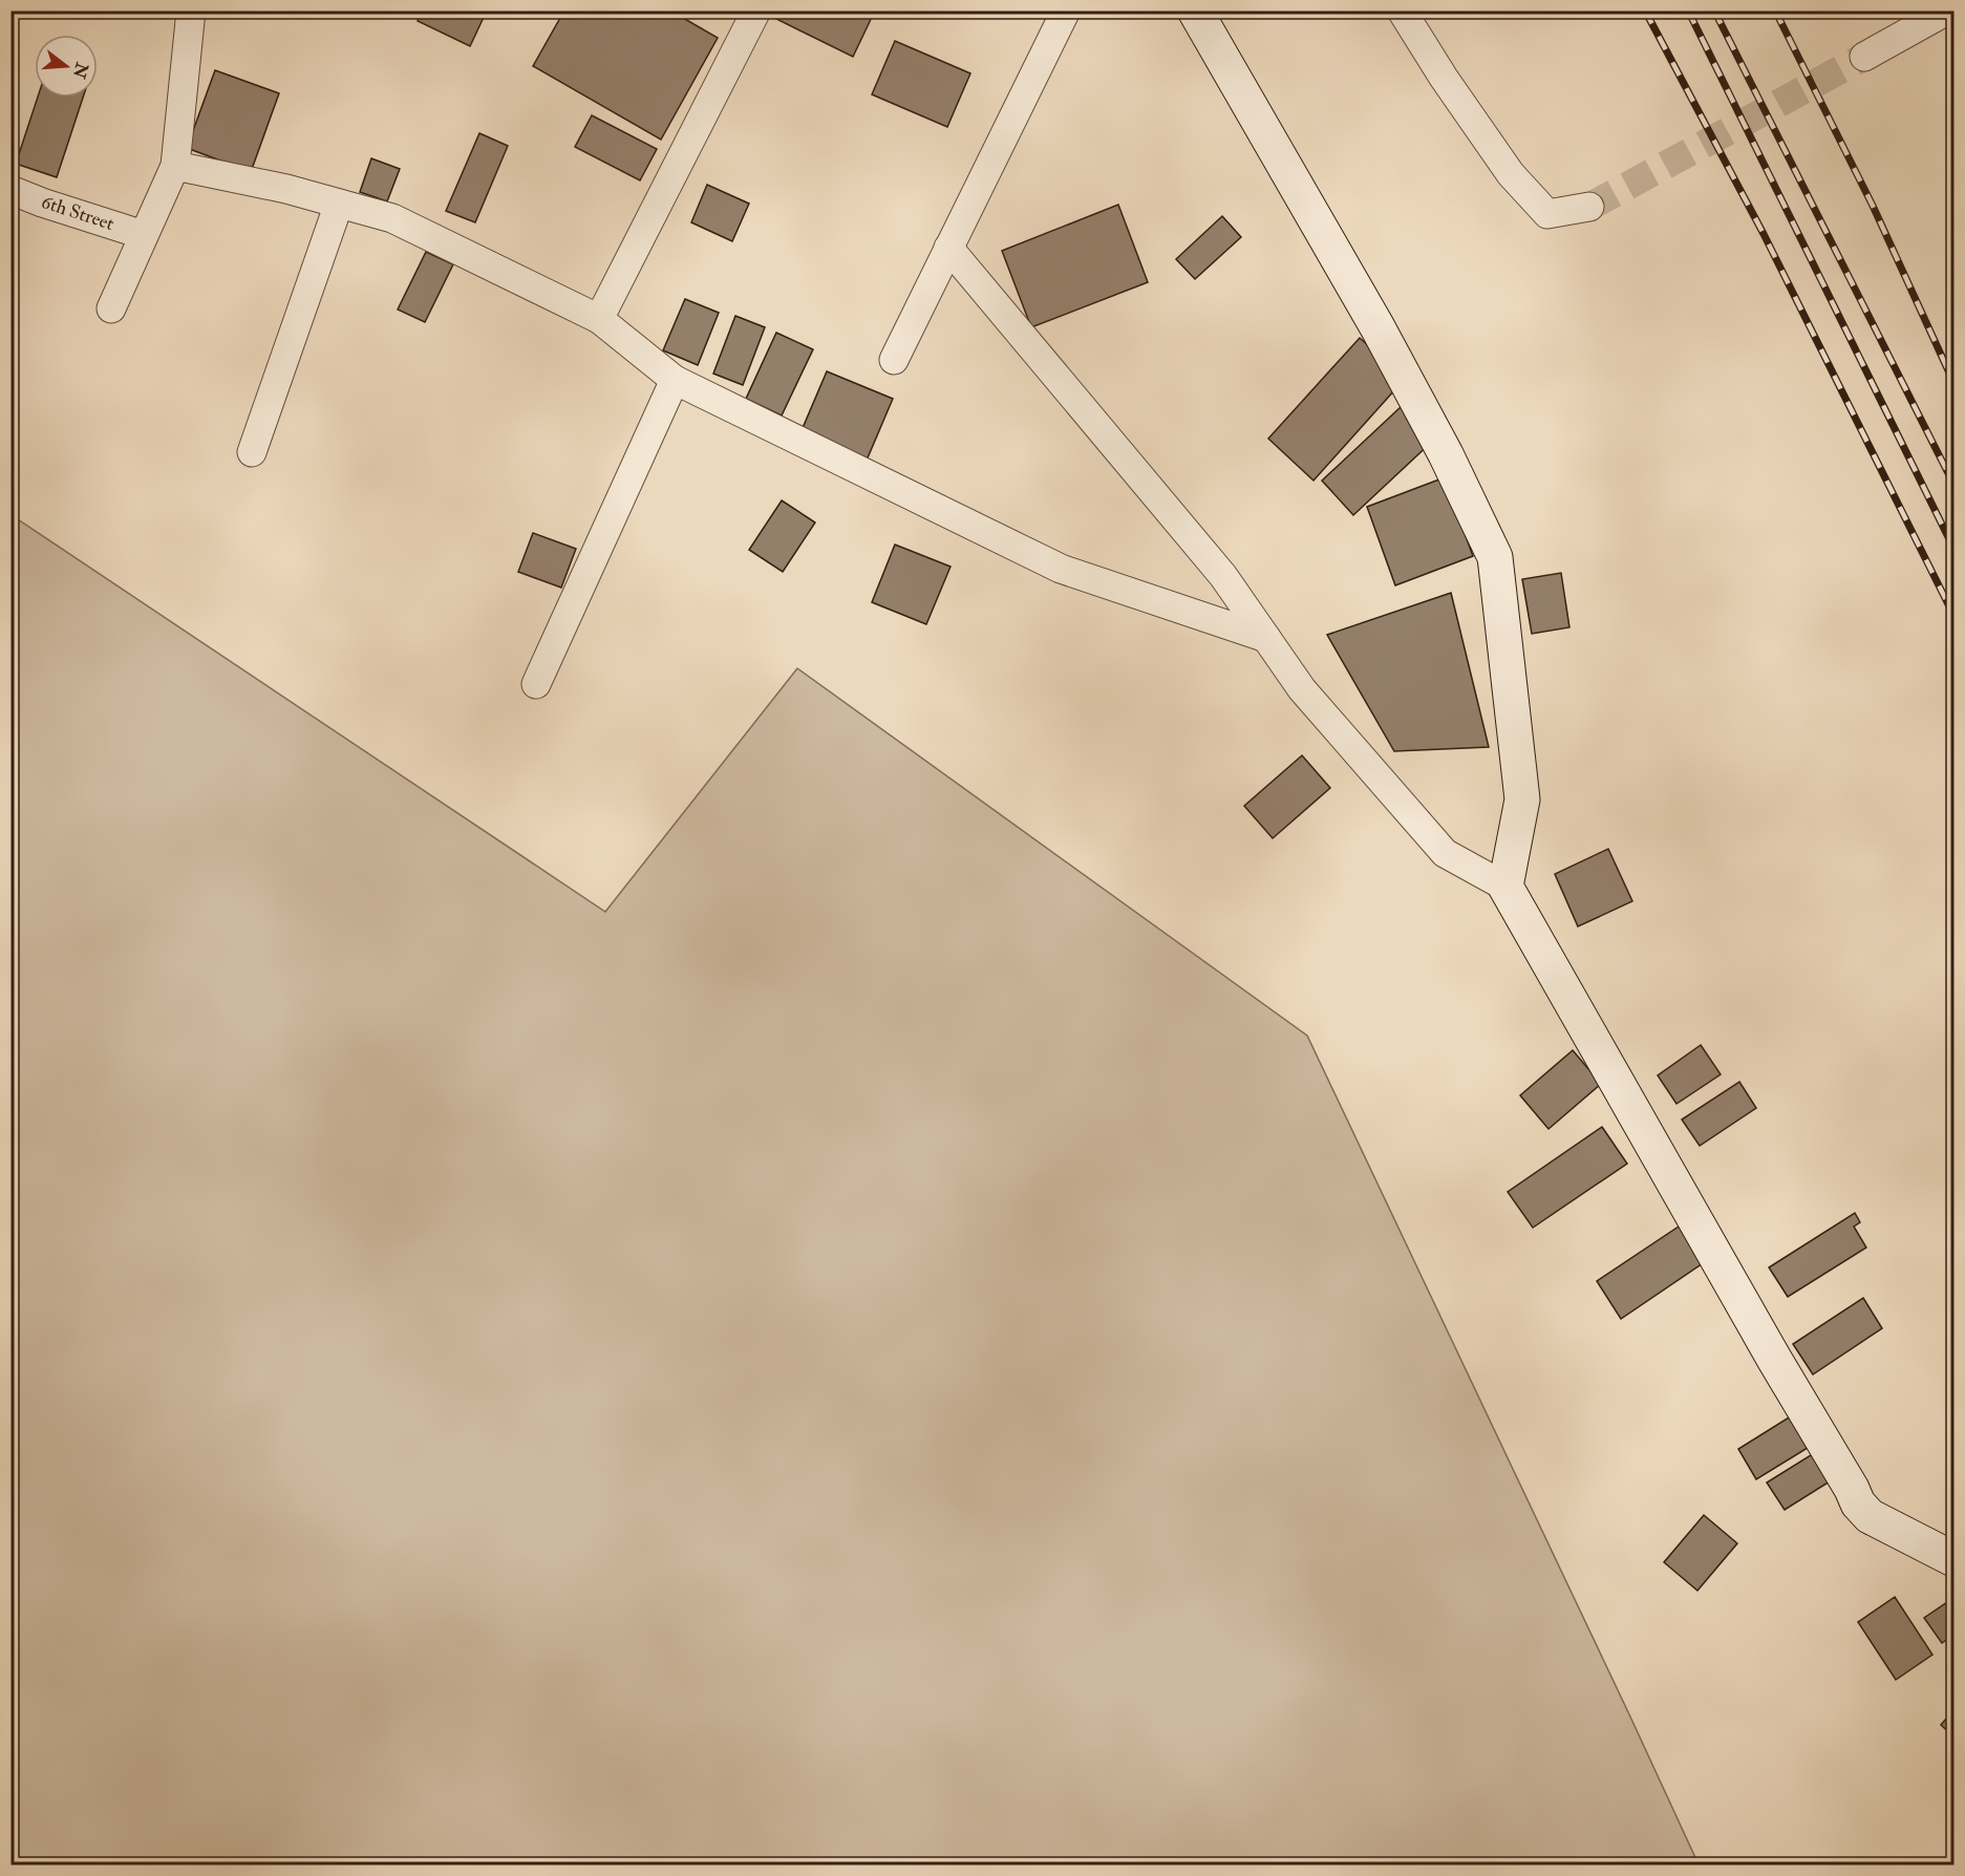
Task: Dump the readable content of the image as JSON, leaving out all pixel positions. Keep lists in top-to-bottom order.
{
  "streets": {
    "street": ["6th Street"]
  },
  "north": "right"
}
